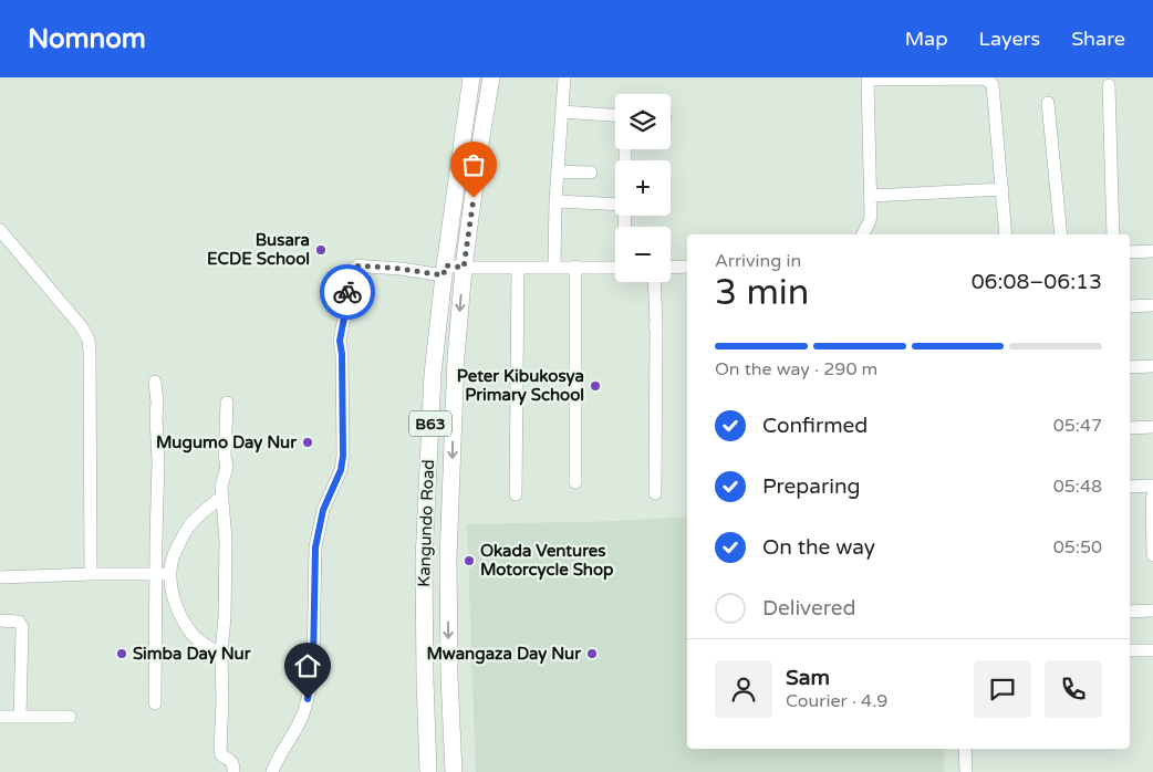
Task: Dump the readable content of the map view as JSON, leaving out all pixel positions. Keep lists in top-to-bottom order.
{
  "streets": {
    "highway": ["B63", "Kangundo Road"]
  },
  "places": [
    "Busara ECDE School",
    "Peter Kibukosya Primary School",
    "Mugumo Day Nur",
    "Okada Ventures Motorcycle Shop",
    "Simba Day Nur",
    "Mwangaza Day Nur"
  ],
  "page": {
    "header": "Nomnom",
    "nav": ["Map", "Layers", "Share"],
    "map_buttons": ["+", "−"],
    "heading": ["3 min", "Arriving in", "06:08–06:13"],
    "panel": ["Sam", "Courier · 4.9"],
    "bar": "On the way · 290 m",
    "list": [
      ["Confirmed", "05:47"],
      ["Preparing", "05:48"],
      ["On the way", "05:50"],
      "Delivered"
    ]
  }
}
